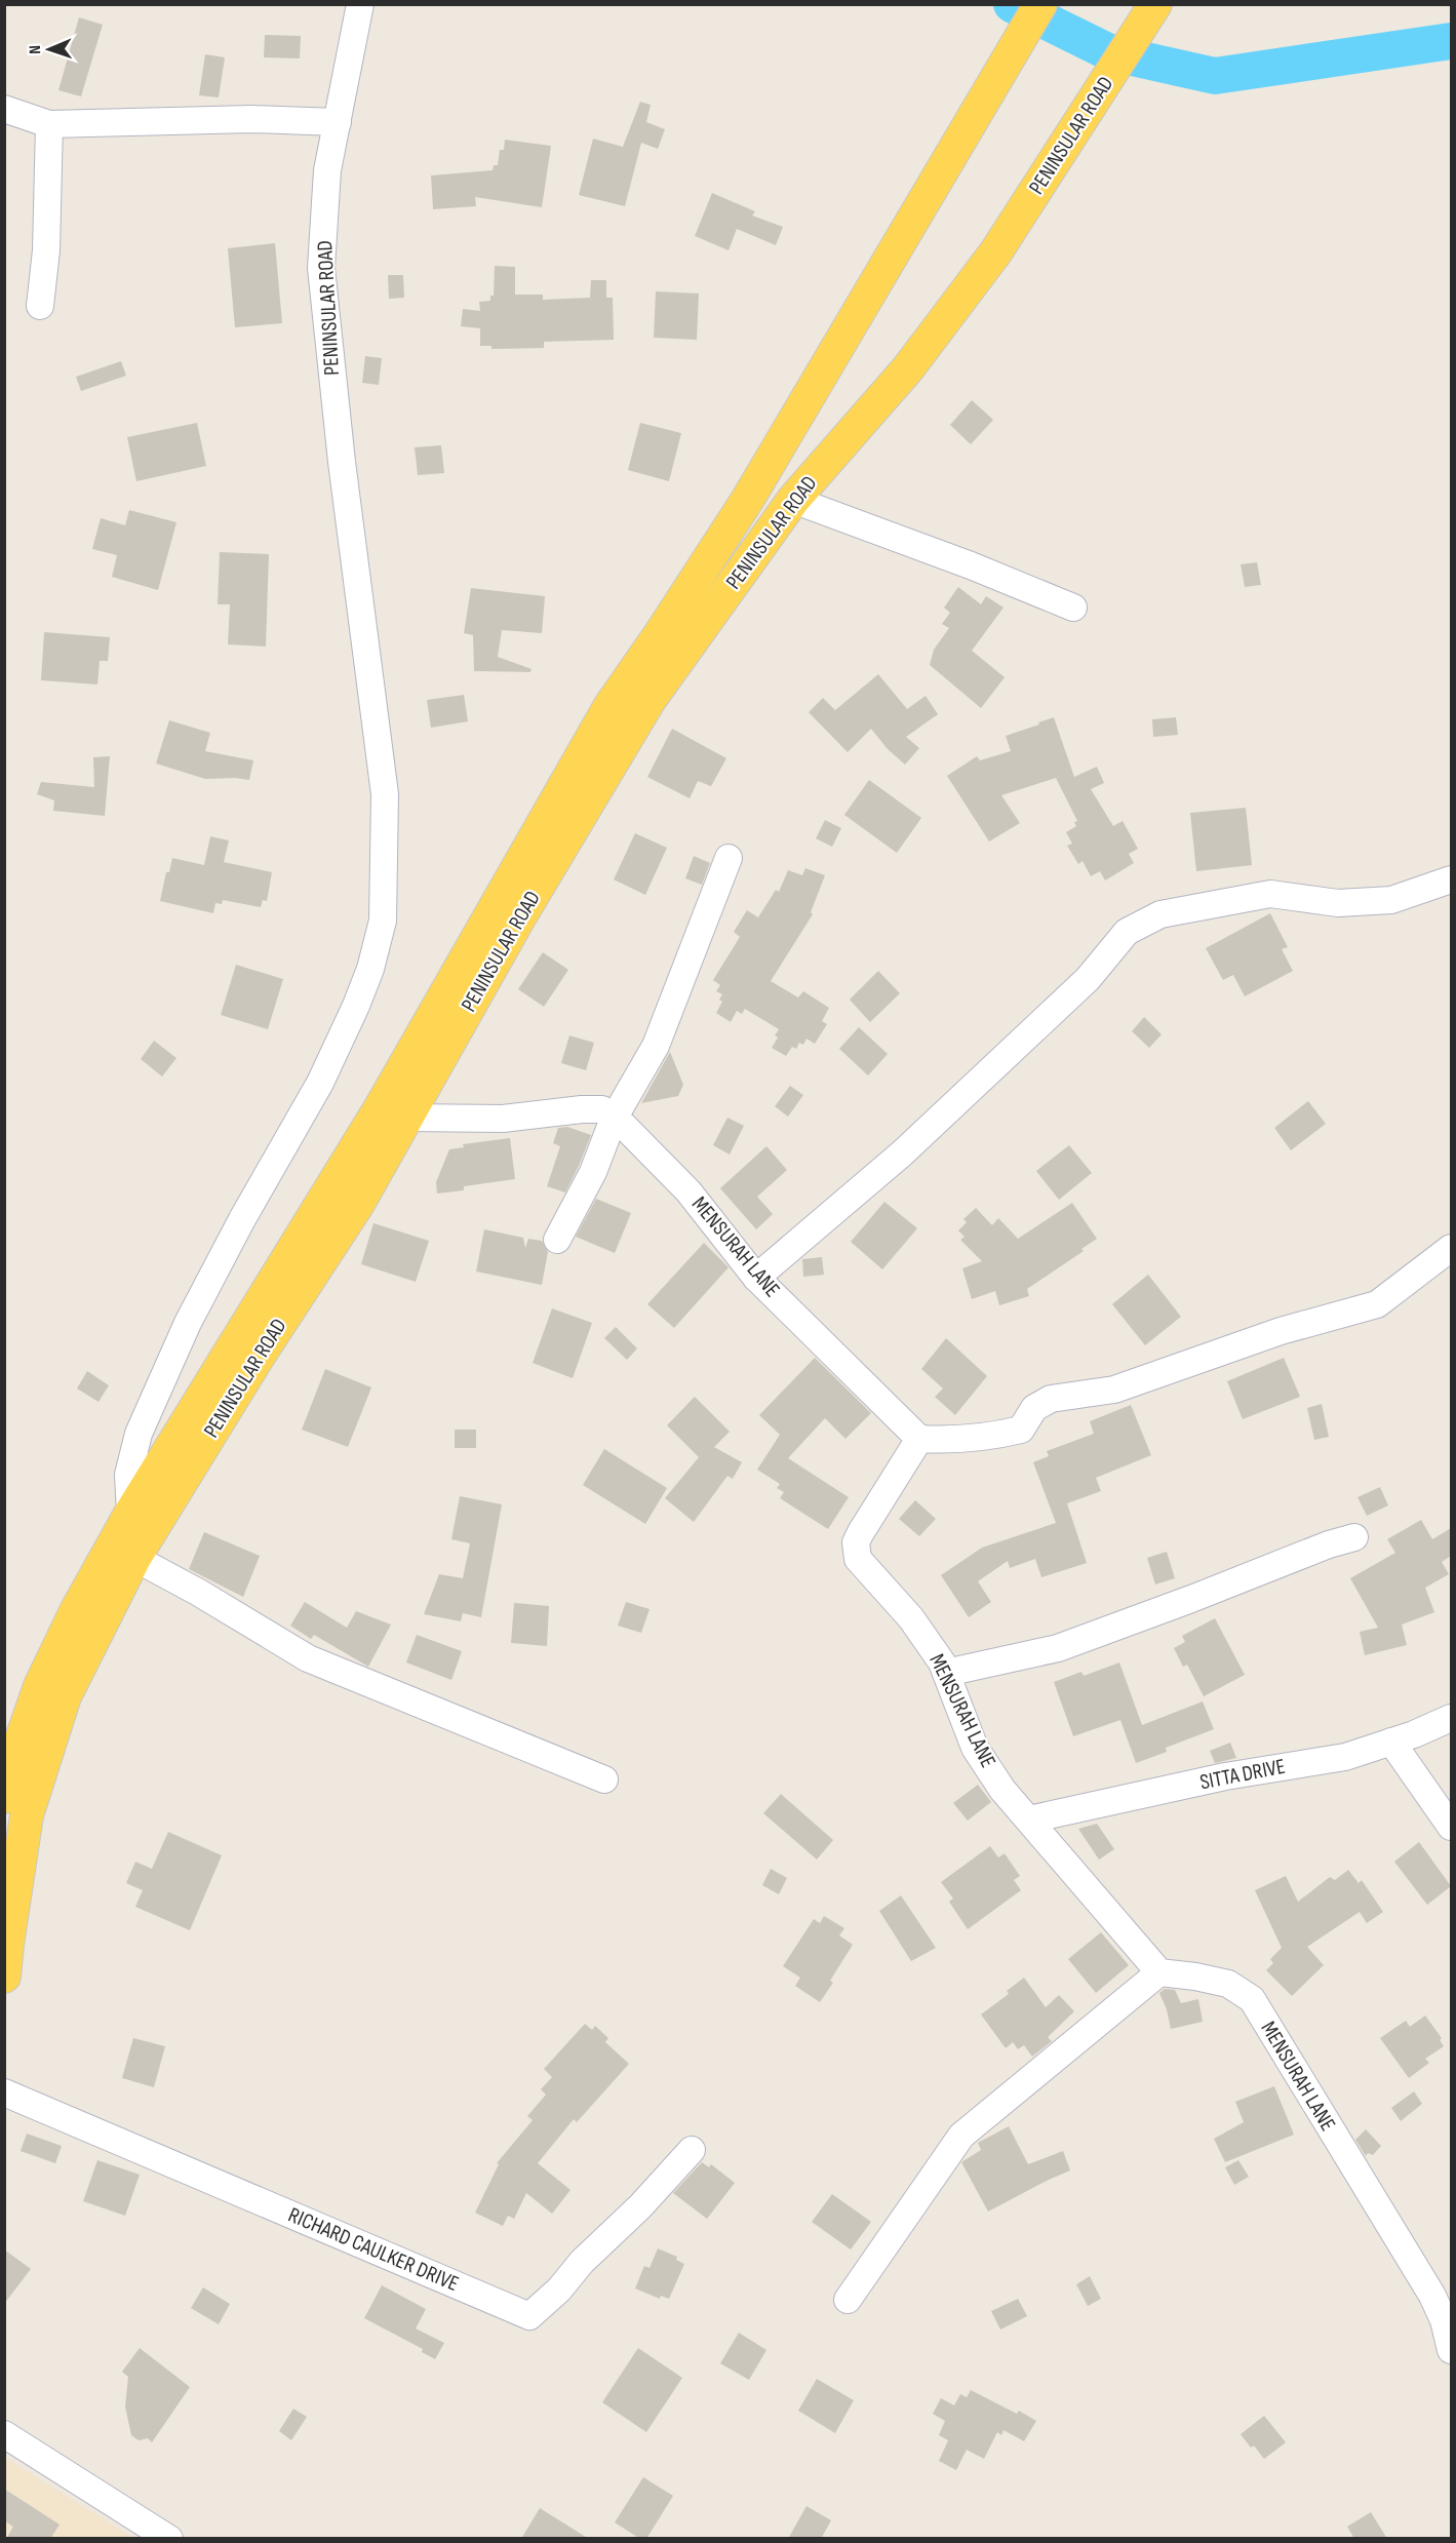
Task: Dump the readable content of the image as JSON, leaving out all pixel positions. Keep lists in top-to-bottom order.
{
  "streets": {
    "main road": ["PENINSULAR ROAD"],
    "street": ["MENSURAH LANE", "SITTA DRIVE", "RICHARD CAULKER DRIVE"]
  },
  "crossings": [
    ["PENINSULAR ROAD", "MENSURAH LANE"],
    ["MENSURAH LANE", "SITTA DRIVE"]
  ],
  "north": "left"
}
